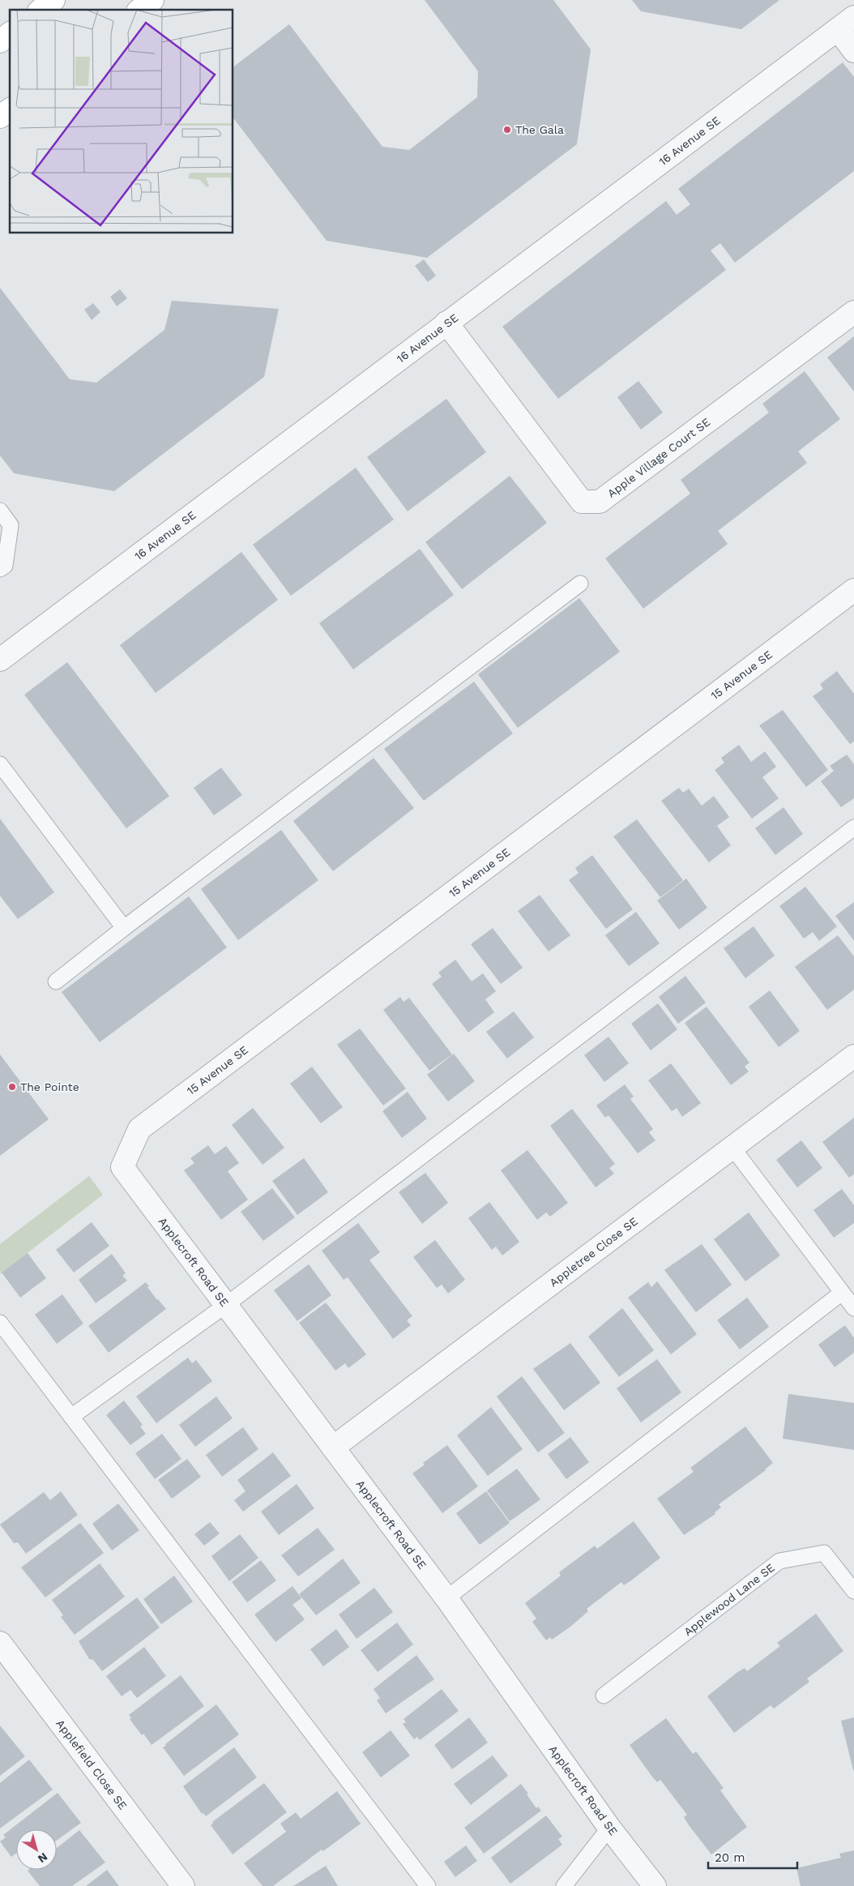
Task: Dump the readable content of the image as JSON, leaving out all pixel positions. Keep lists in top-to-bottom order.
{
  "streets": {
    "street": [
      "16 Avenue SE",
      "Apple Village Court SE",
      "15 Avenue SE",
      "Appletree Close SE",
      "Applecroft Road SE",
      "Applefield Close SE"
    ],
    "lane": ["Applewood Lane SE"]
  },
  "crossings": [
    ["16 Avenue SE", "Apple Village Court SE"],
    ["15 Avenue SE", "Applecroft Road SE"],
    ["Appletree Close SE", "Applecroft Road SE"]
  ],
  "places": ["The Gala", "The Pointe"],
  "scale_bar": "20 m",
  "north": "bottom right"
}
